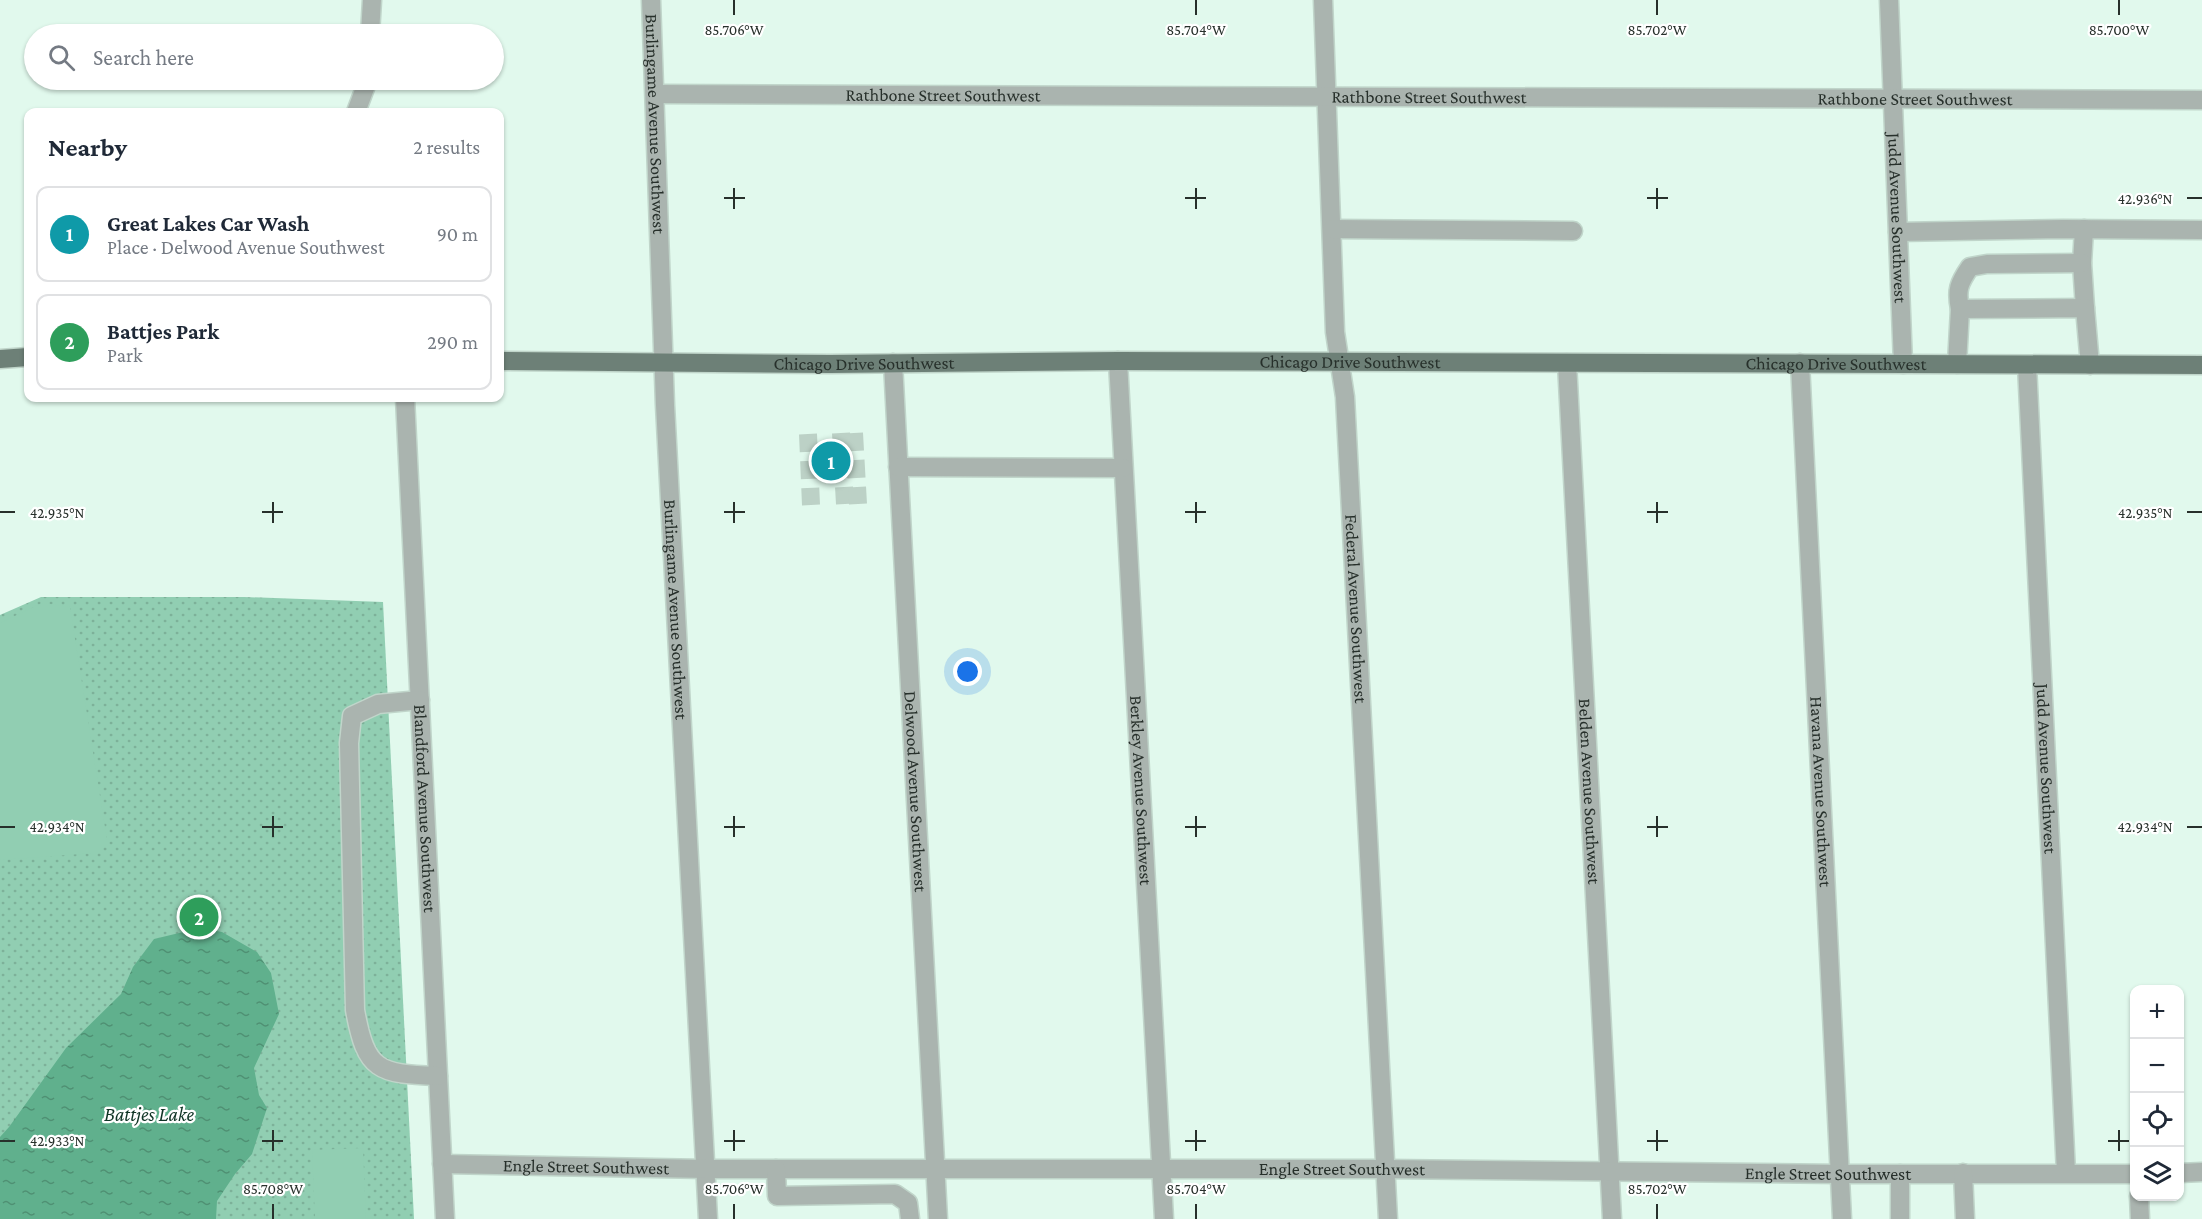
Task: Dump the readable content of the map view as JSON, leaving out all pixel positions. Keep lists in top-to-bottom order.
{
  "streets": {
    "main road": ["Chicago Drive Southwest"],
    "street": [
      "Rathbone Street Southwest",
      "Burlingame Avenue Southwest",
      "Judd Avenue Southwest",
      "Federal Avenue Southwest",
      "Berkley Avenue Southwest",
      "Delwood Avenue Southwest",
      "Belden Avenue Southwest",
      "Havana Avenue Southwest",
      "Blandford Avenue Southwest",
      "Engle Street Southwest"
    ]
  },
  "crossings": [
    ["Rathbone Street Southwest", "Burlingame Avenue Southwest"],
    ["Rathbone Street Southwest", "Judd Avenue Southwest"],
    ["Rathbone Street Southwest", "Federal Avenue Southwest"],
    ["Burlingame Avenue Southwest", "Chicago Drive Southwest"],
    ["Burlingame Avenue Southwest", "Engle Street Southwest"],
    ["Judd Avenue Southwest", "Chicago Drive Southwest"],
    ["Judd Avenue Southwest", "Engle Street Southwest"],
    ["Chicago Drive Southwest", "Federal Avenue Southwest"],
    ["Chicago Drive Southwest", "Berkley Avenue Southwest"],
    ["Chicago Drive Southwest", "Delwood Avenue Southwest"],
    ["Chicago Drive Southwest", "Belden Avenue Southwest"],
    ["Chicago Drive Southwest", "Havana Avenue Southwest"],
    ["Federal Avenue Southwest", "Engle Street Southwest"],
    ["Berkley Avenue Southwest", "Engle Street Southwest"],
    ["Delwood Avenue Southwest", "Engle Street Southwest"],
    ["Belden Avenue Southwest", "Engle Street Southwest"],
    ["Havana Avenue Southwest", "Engle Street Southwest"],
    ["Blandford Avenue Southwest", "Engle Street Southwest"]
  ],
  "water": ["Battjes Lake"],
  "page": {
    "search": "Search here",
    "heading": ["Nearby", "2 results"],
    "list": [
      {
        "mark": "1",
        "name": "Great Lakes Car Wash",
        "note": "Place · Delwood Avenue Southwest",
        "value": "90 m"
      },
      {
        "mark": "2",
        "name": "Battjes Park",
        "note": "Park",
        "value": "290 m"
      }
    ],
    "pins": ["1", "2"],
    "map_buttons": ["+", "−"]
  },
  "coordinates": [
    "85.706°W",
    "85.704°W",
    "85.702°W",
    "85.700°W",
    "42.936°N",
    "42.935°N",
    "42.934°N",
    "42.933°N",
    "85.708°W"
  ]
}
